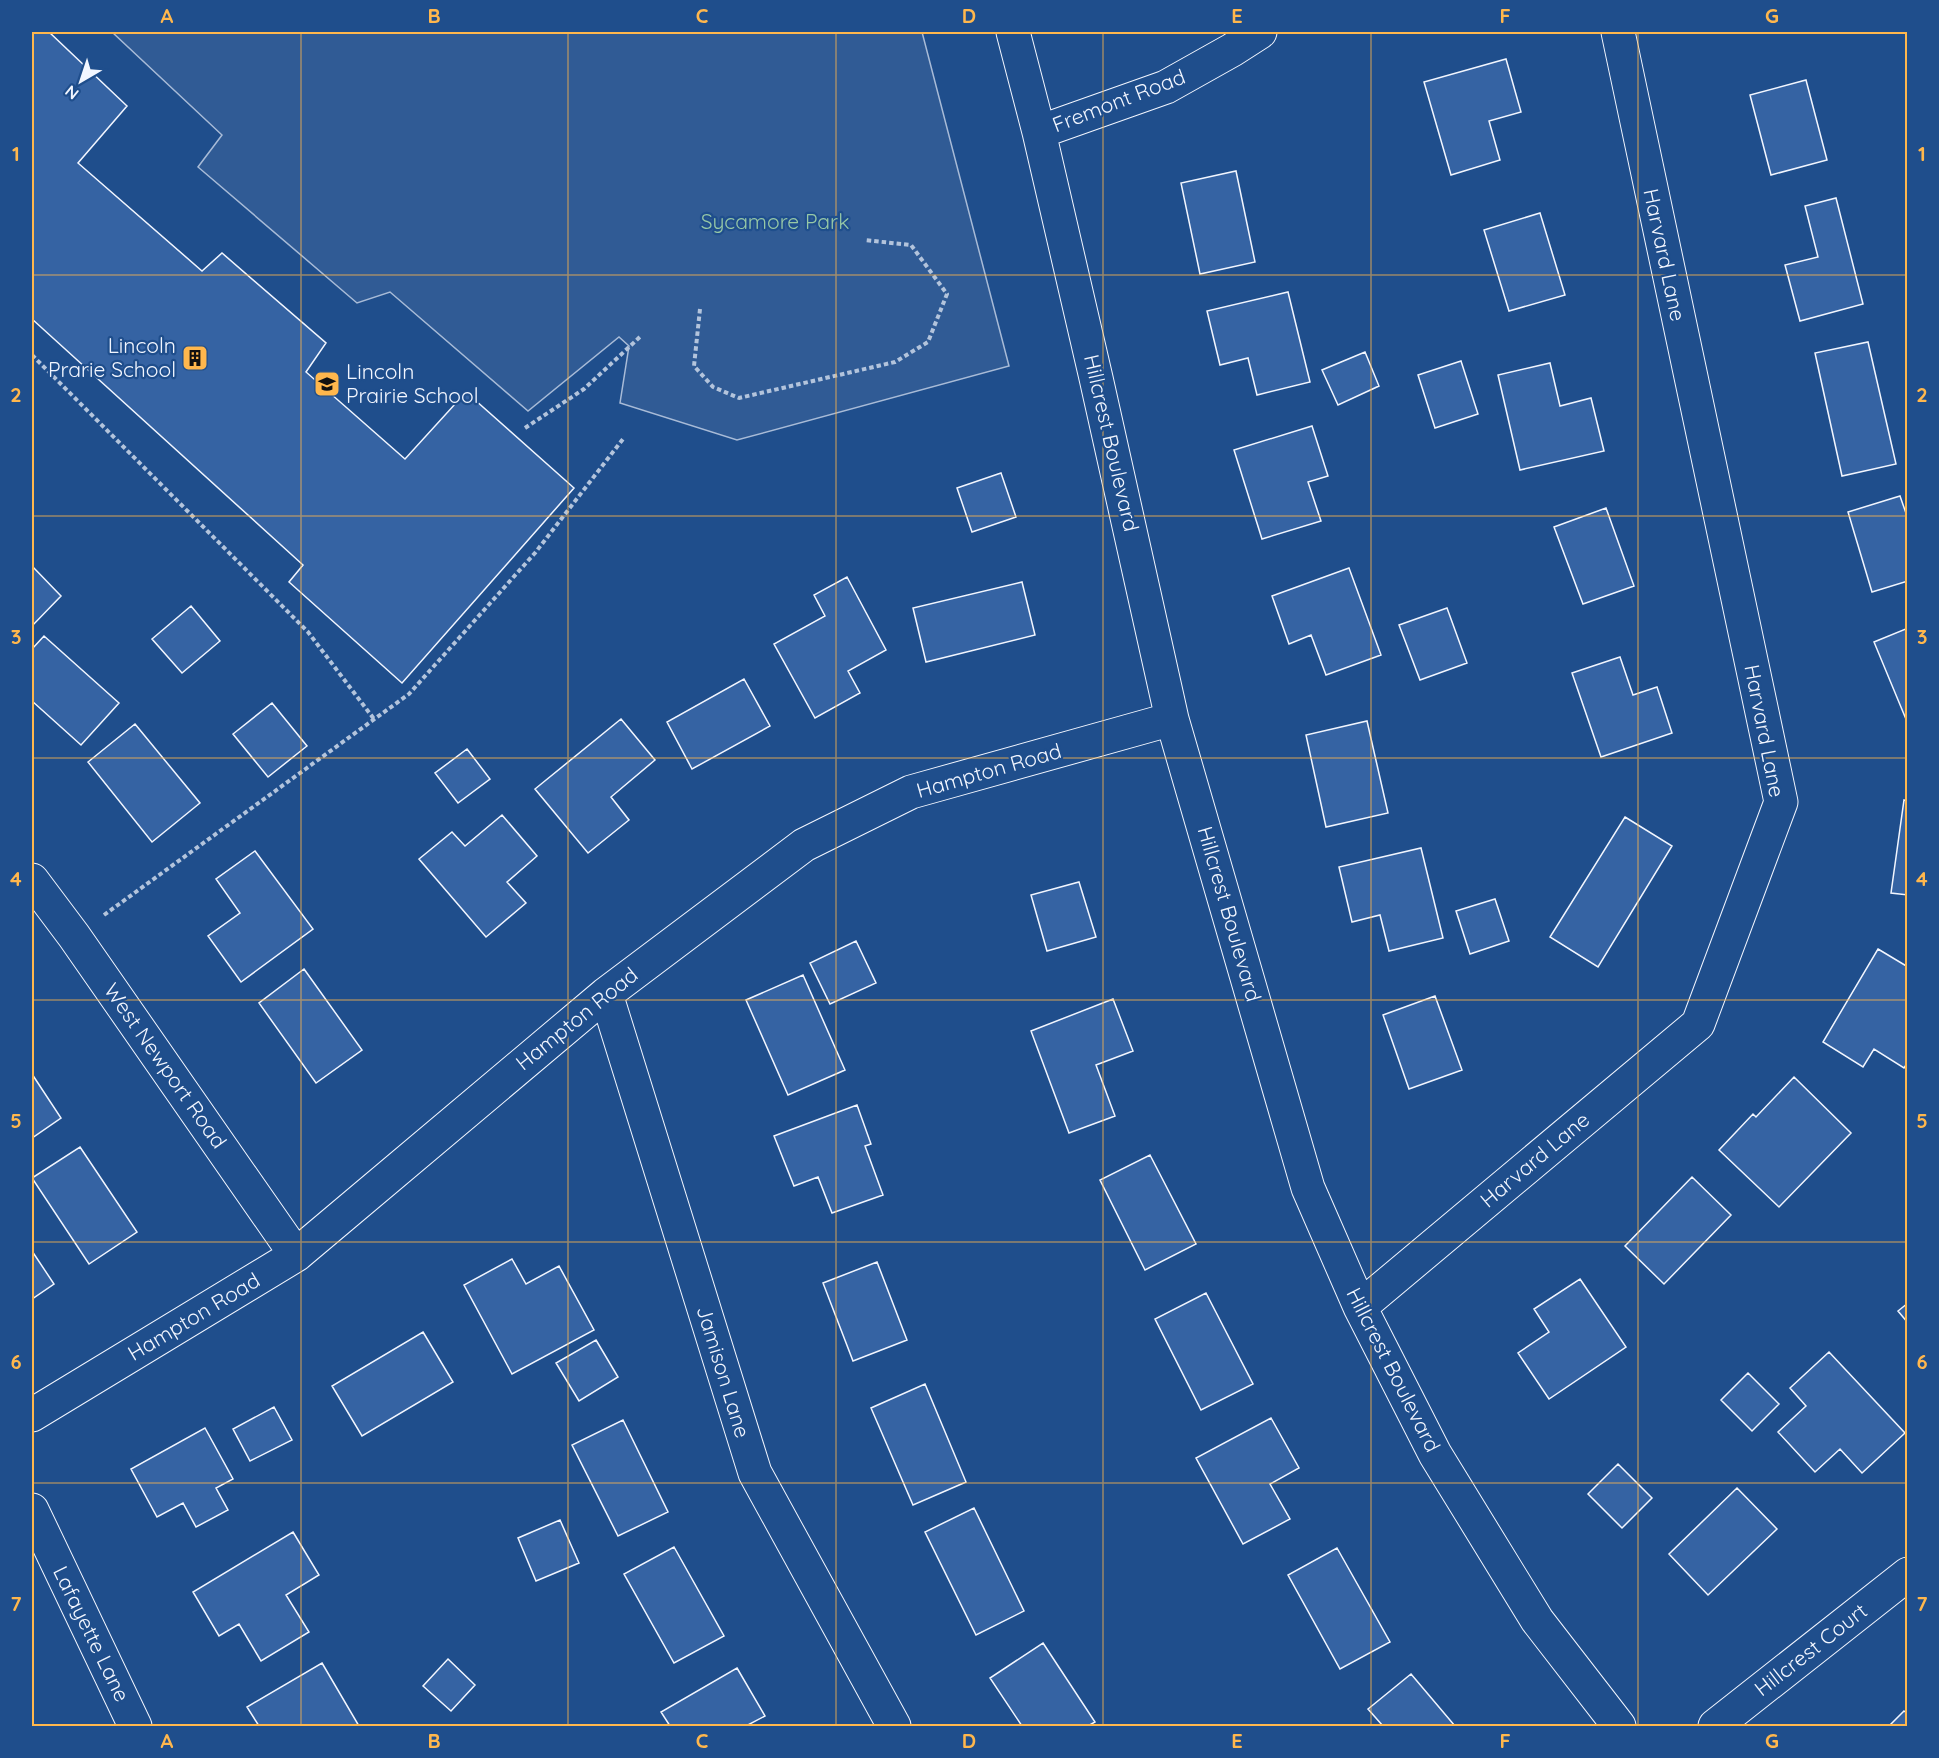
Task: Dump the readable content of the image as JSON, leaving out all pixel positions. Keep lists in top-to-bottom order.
{
  "streets": {
    "street": [
      "Fremont Road",
      "Harvard Lane",
      "Hillcrest Boulevard",
      "Hampton Road",
      "West Newport Road",
      "Jamison Lane",
      "Lafayette Lane",
      "Hillcrest Court"
    ]
  },
  "crossings": [
    ["Fremont Road", "Hillcrest Boulevard"],
    ["Harvard Lane", "Hillcrest Boulevard"],
    ["Hillcrest Boulevard", "Hampton Road"],
    ["Hampton Road", "West Newport Road"],
    ["Hampton Road", "Jamison Lane"]
  ],
  "parks": ["Sycamore Park"],
  "places": {
    "building": ["Lincoln Prarie School"],
    "school or university": ["Lincoln Prairie School"]
  },
  "north": "bottom left",
  "grid": {
    "columns": [
      "A",
      "B",
      "C",
      "D",
      "E",
      "F",
      "G"
    ],
    "rows": [
      "1",
      "2",
      "3",
      "4",
      "5",
      "6",
      "7"
    ]
  }
}
